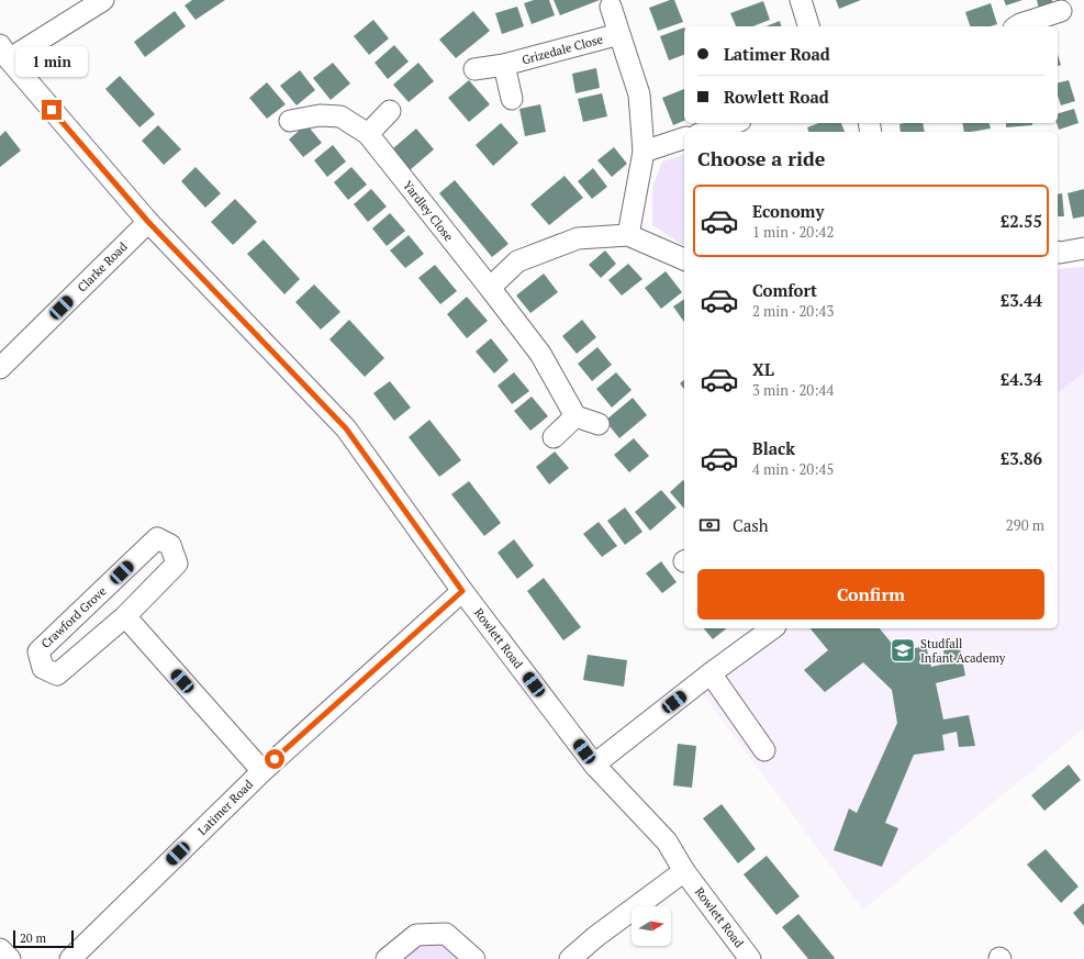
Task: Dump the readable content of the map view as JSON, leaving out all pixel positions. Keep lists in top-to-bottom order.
{
  "streets": {
    "street": [
      "Grizedale Close",
      "Yardley Close",
      "Clarke Road",
      "Crawford Grove",
      "Rowlett Road",
      "Latimer Road"
    ]
  },
  "crossings": [
    ["Clarke Road", "Rowlett Road"],
    ["Rowlett Road", "Latimer Road"]
  ],
  "places": {
    "school or university": ["Studfall Infant Academy"]
  },
  "scale_bar": "20 m",
  "north": "right",
  "page": {
    "banner": ["Latimer Road", "Rowlett Road"],
    "bubble": "1 min",
    "heading": "Choose a ride",
    "list": [
      {
        "name": "Economy",
        "note": "1 min · 20:42",
        "value": "£2.55"
      },
      {
        "name": "Comfort",
        "note": "2 min · 20:43",
        "value": "£3.44"
      },
      {
        "name": "XL",
        "note": "3 min · 20:44",
        "value": "£4.34"
      },
      {
        "name": "Black",
        "note": "4 min · 20:45",
        "value": "£3.86"
      }
    ],
    "pay": ["Cash", "290 m"],
    "buttons": "Confirm",
    "scale": "20 m"
  }
}
